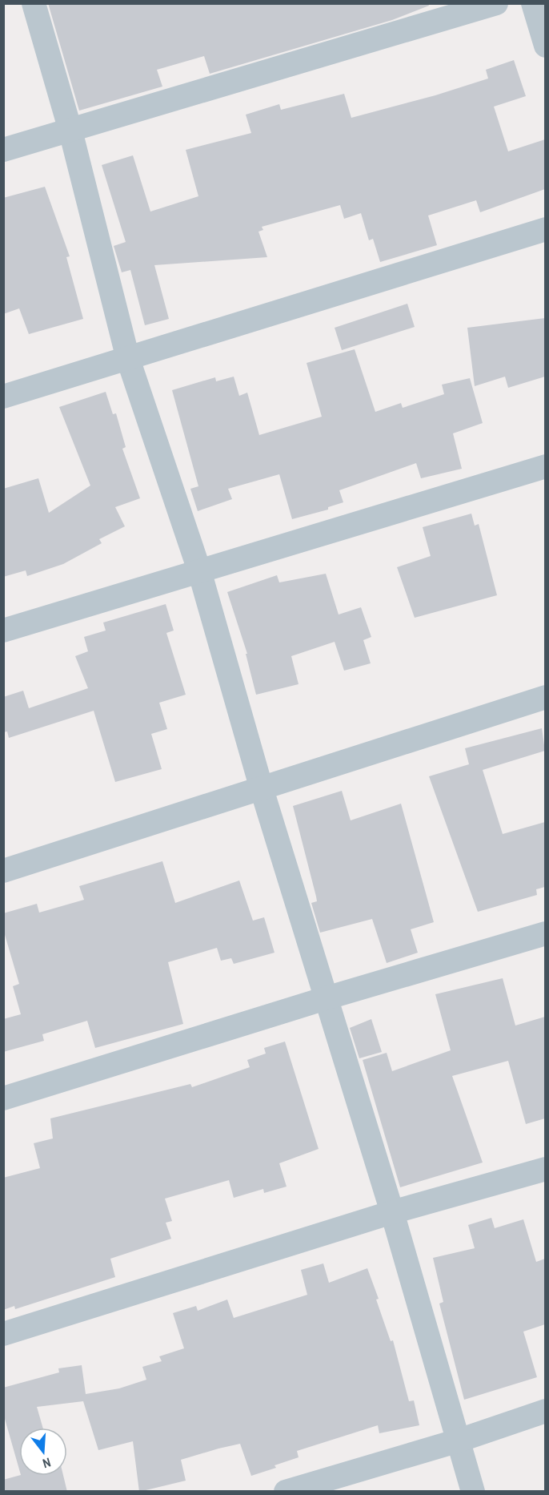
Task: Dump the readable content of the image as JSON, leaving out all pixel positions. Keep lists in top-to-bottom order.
{
  "north": "bottom"
}
